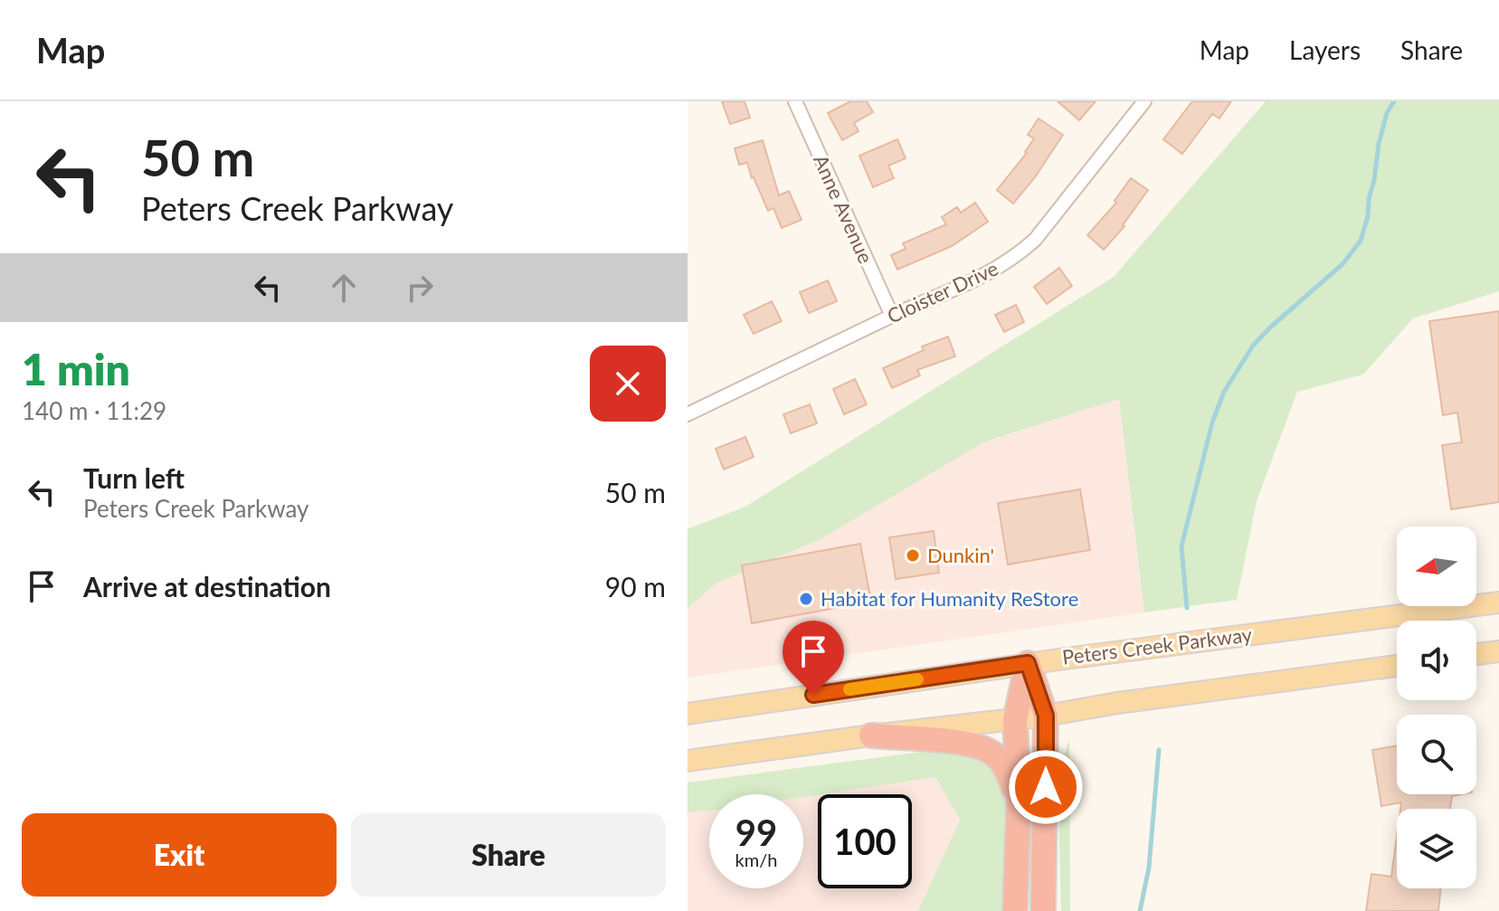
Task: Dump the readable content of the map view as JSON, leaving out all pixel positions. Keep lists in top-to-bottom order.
{
  "streets": {
    "main road": ["Peters Creek Parkway"],
    "street": ["Anne Avenue", "Cloister Drive"]
  },
  "crossings": [
    ["Anne Avenue", "Cloister Drive"]
  ],
  "places": ["Dunkin'", "Habitat for Humanity ReStore"],
  "north": "left",
  "page": {
    "header": "Map",
    "nav": ["Map", "Layers", "Share"],
    "turn": ["50 m", "Peters Creek Parkway"],
    "heading": ["1 min", "140 m · 11:29"],
    "list": [
      {
        "name": "Turn left",
        "note": "Peters Creek Parkway",
        "value": "50 m"
      },
      {
        "name": "Arrive at destination",
        "value": "90 m"
      }
    ],
    "speed": "99 km/h",
    "limit": "100",
    "buttons": ["Exit", "Share"]
  }
}
